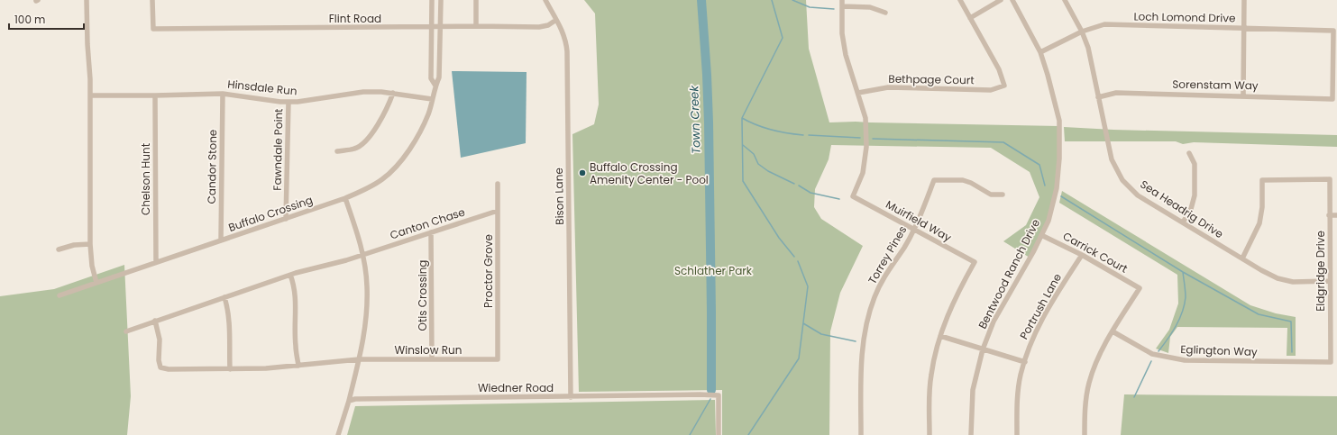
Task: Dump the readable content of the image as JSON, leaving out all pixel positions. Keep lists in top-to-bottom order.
{
  "streets": {
    "street": [
      "Loch Lomond Drive",
      "Flint Road",
      "Bethpage Court",
      "Sorenstam Way",
      "Hinsdale Run",
      "Fawndale Point",
      "Candor Stone",
      "Chelson Hunt",
      "Bison Lane",
      "Sea Headrig Drive",
      "Buffalo Crossing",
      "Muirfield Way",
      "Canton Chase",
      "Carrick Court",
      "Torrey Pines",
      "Proctor Grove",
      "Eldgridge Drive",
      "Bentwood Ranch Drive",
      "Otis Crossing",
      "Portrush Lane",
      "Winslow Run",
      "Eglington Way",
      "Wiedner Road"
    ]
  },
  "crossings": [
    ["Loch Lomond Drive", "Sorenstam Way"],
    ["Loch Lomond Drive", "Sea Headrig Drive"],
    ["Loch Lomond Drive", "Bentwood Ranch Drive"],
    ["Flint Road", "Bison Lane"],
    ["Flint Road", "Buffalo Crossing"],
    ["Bethpage Court", "Muirfield Way"],
    ["Sorenstam Way", "Sea Headrig Drive"],
    ["Hinsdale Run", "Fawndale Point"],
    ["Hinsdale Run", "Candor Stone"],
    ["Hinsdale Run", "Chelson Hunt"],
    ["Hinsdale Run", "Buffalo Crossing"],
    ["Fawndale Point", "Buffalo Crossing"],
    ["Candor Stone", "Buffalo Crossing"],
    ["Chelson Hunt", "Buffalo Crossing"],
    ["Bison Lane", "Wiedner Road"],
    ["Sea Headrig Drive", "Eldgridge Drive"],
    ["Muirfield Way", "Torrey Pines"],
    ["Canton Chase", "Proctor Grove"],
    ["Canton Chase", "Otis Crossing"],
    ["Canton Chase", "Winslow Run"],
    ["Carrick Court", "Bentwood Ranch Drive"],
    ["Carrick Court", "Portrush Lane"],
    ["Carrick Court", "Eglington Way"],
    ["Proctor Grove", "Winslow Run"],
    ["Eldgridge Drive", "Eglington Way"],
    ["Otis Crossing", "Winslow Run"]
  ],
  "water": ["Town Creek"],
  "parks": ["Schlather Park"],
  "places": ["Buffalo Crossing Amenity Center - Pool"],
  "scale_bar": "100 m"
}
